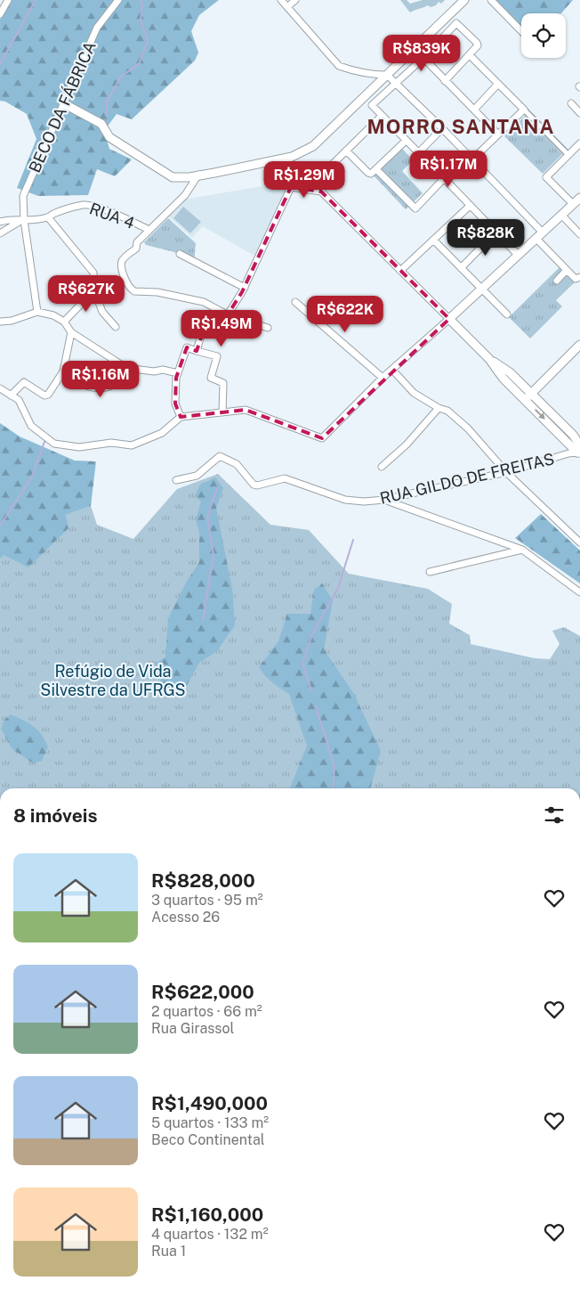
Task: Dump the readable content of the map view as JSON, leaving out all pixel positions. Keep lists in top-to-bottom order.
{
  "streets": {
    "street": ["BECO DA FÁBRICA", "RUA 4", "RUA GILDO DE FREITAS"]
  },
  "crossings": [
    ["BECO DA FÁBRICA", "RUA 4"]
  ],
  "districts": ["MORRO SANTANA"],
  "parks": ["Refúgio de Vida Silvestre da UFRGS"],
  "page": {
    "price": [
      "R$839K",
      "R$1.17M",
      "R$1.29M",
      "R$828K",
      "R$627K",
      "R$622K",
      "R$1.49M",
      "R$1.16M"
    ],
    "heading": "8 imóveis",
    "list": [
      {
        "name": "R$828,000",
        "note": "3 quartos · 95 m² · Acesso 26"
      },
      {
        "name": "R$622,000",
        "note": "2 quartos · 66 m² · Rua Girassol"
      },
      {
        "name": "R$1,490,000",
        "note": "5 quartos · 133 m² · Beco Continental"
      },
      {
        "name": "R$1,160,000",
        "note": "4 quartos · 132 m² · Rua 1"
      }
    ]
  }
}
